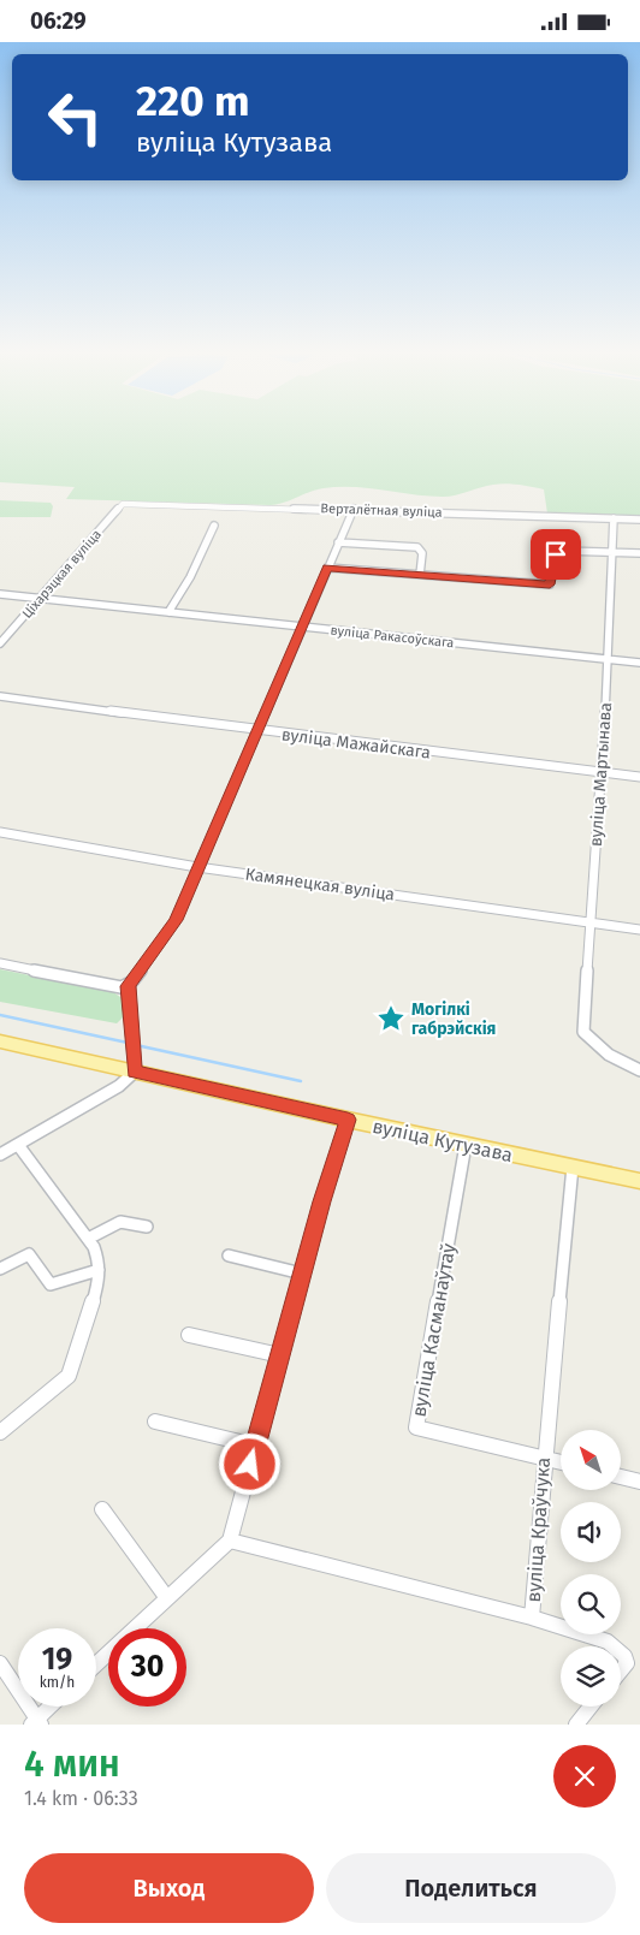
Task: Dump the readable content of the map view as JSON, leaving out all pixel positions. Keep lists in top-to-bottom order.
{
  "streets": {
    "main road": ["вуліца Кутузава"],
    "street": [
      "Верталётная вуліца",
      "Ціхарэцкая вуліца",
      "вуліца Ракасоўскага",
      "вуліца Мажайскага",
      "вуліца Мартынава",
      "Камянецкая вуліца",
      "вуліца Касманаўтаў",
      "вуліца Краўчука"
    ]
  },
  "crossings": [
    ["Верталётная вуліца", "Ціхарэцкая вуліца"],
    ["Верталётная вуліца", "вуліца Мартынава"],
    ["Ціхарэцкая вуліца", "вуліца Ракасоўскага"],
    ["вуліца Ракасоўскага", "вуліца Мартынава"],
    ["вуліца Мажайскага", "вуліца Мартынава"],
    ["вуліца Мартынава", "Камянецкая вуліца"],
    ["вуліца Кутузава", "вуліца Касманаўтаў"],
    ["вуліца Кутузава", "вуліца Краўчука"],
    ["вуліца Касманаўтаў", "вуліца Краўчука"]
  ],
  "places": {
    "place": ["Могілкі габрэйскія"]
  },
  "north": "top left",
  "page": {
    "status": "06:29",
    "turn": ["220 m", "вуліца Кутузава"],
    "speed": "19 km/h",
    "limit": "30",
    "heading": ["4 мин", "1.4 km · 06:33"],
    "buttons": ["Выход", "Поделиться"]
  }
}
